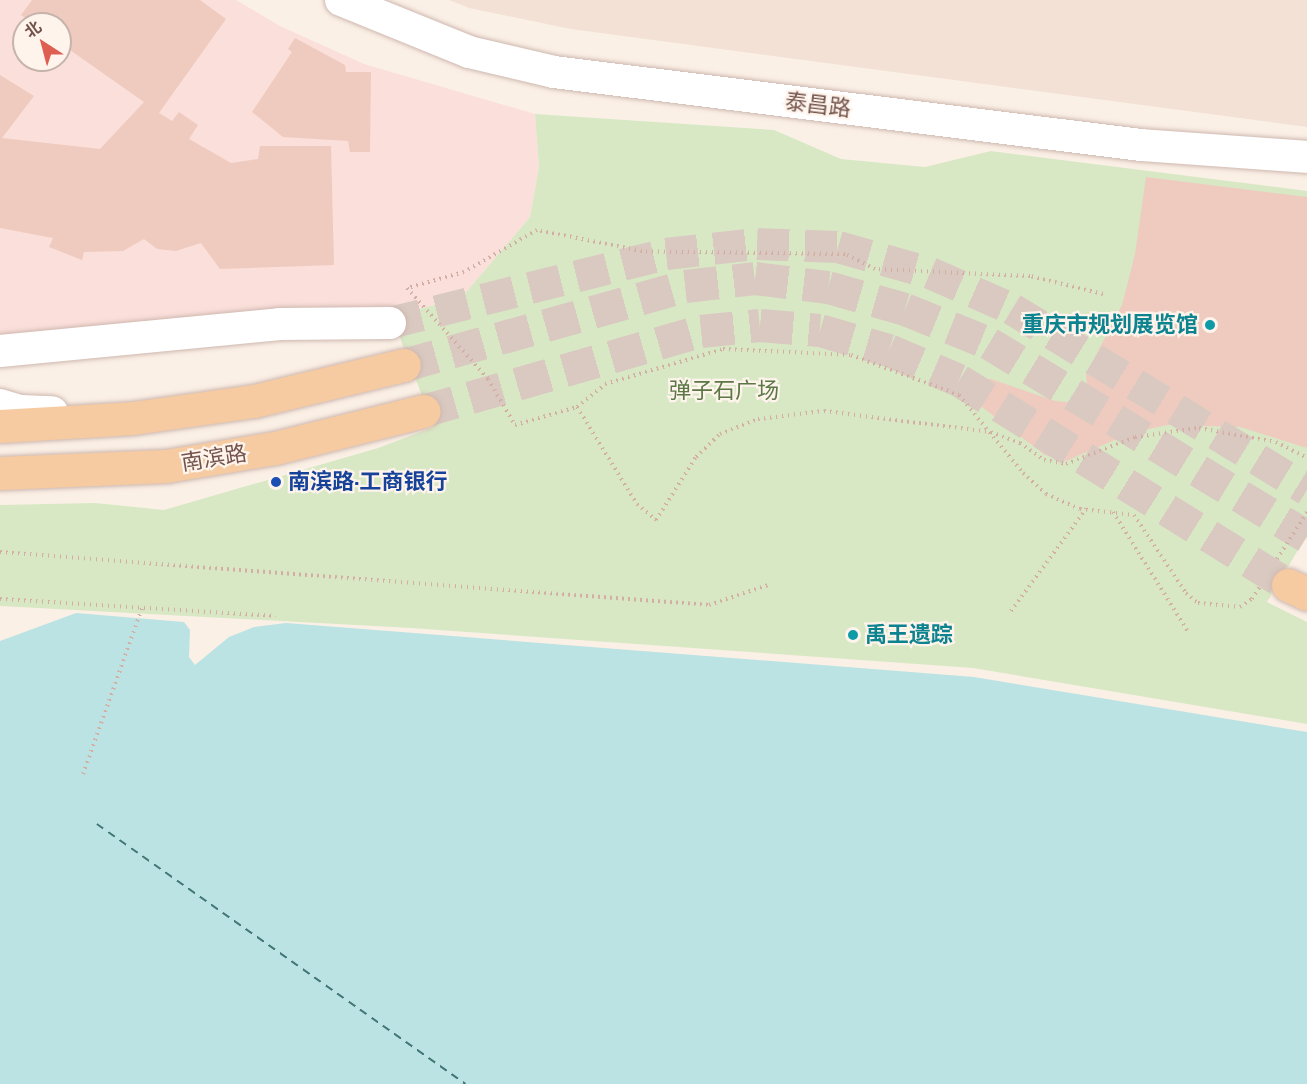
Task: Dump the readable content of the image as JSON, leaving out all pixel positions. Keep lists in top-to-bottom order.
{
  "streets": {
    "main road": ["南滨路"],
    "street": ["泰昌路"]
  },
  "parks": ["弹子石广场"],
  "places": ["重庆市规划展览馆", "南滨路·工商银行", "禹王遗踪"],
  "north": "top left"
}
